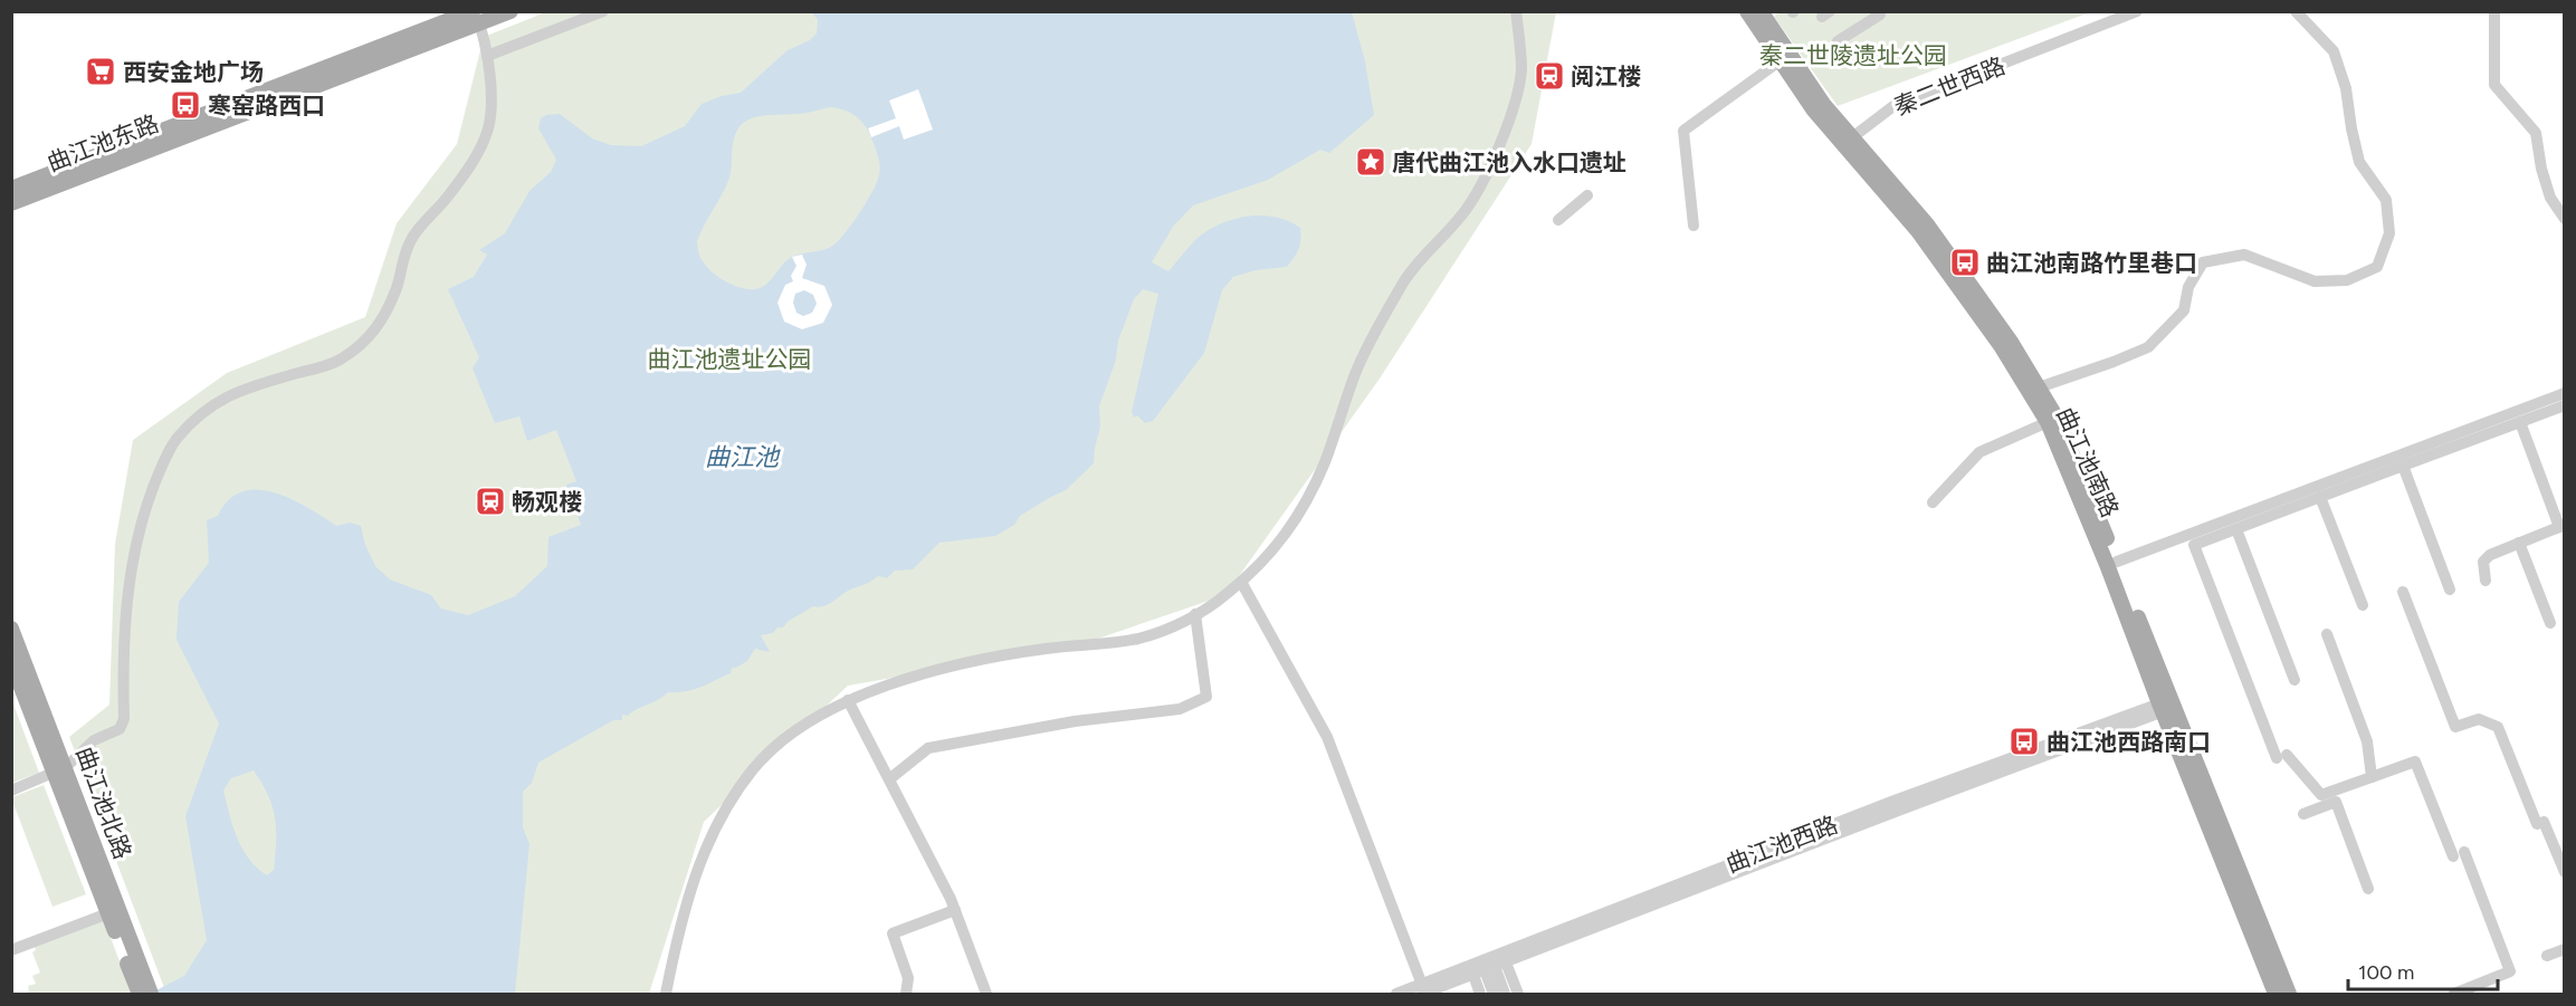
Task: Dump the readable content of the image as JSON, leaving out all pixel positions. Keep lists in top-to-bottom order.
{
  "streets": {
    "main road": ["曲江池东路", "曲江池南路", "曲江池北路"],
    "street": ["秦二世西路", "曲江池西路"]
  },
  "crossings": [
    ["秦二世西路", "曲江池南路"],
    ["曲江池南路", "曲江池西路"]
  ],
  "water": ["曲江池"],
  "parks": ["秦二世陵遗址公园", "曲江池遗址公园"],
  "places": {
    "supermarket": ["西安金地广场"],
    "station": ["阅江楼", "畅观楼"],
    "bus stop": ["寒窑路西口", "曲江池南路竹里巷口", "曲江池西路南口"],
    "place": ["唐代曲江池入水口遗址"]
  },
  "scale_bar": "100 m"
}
